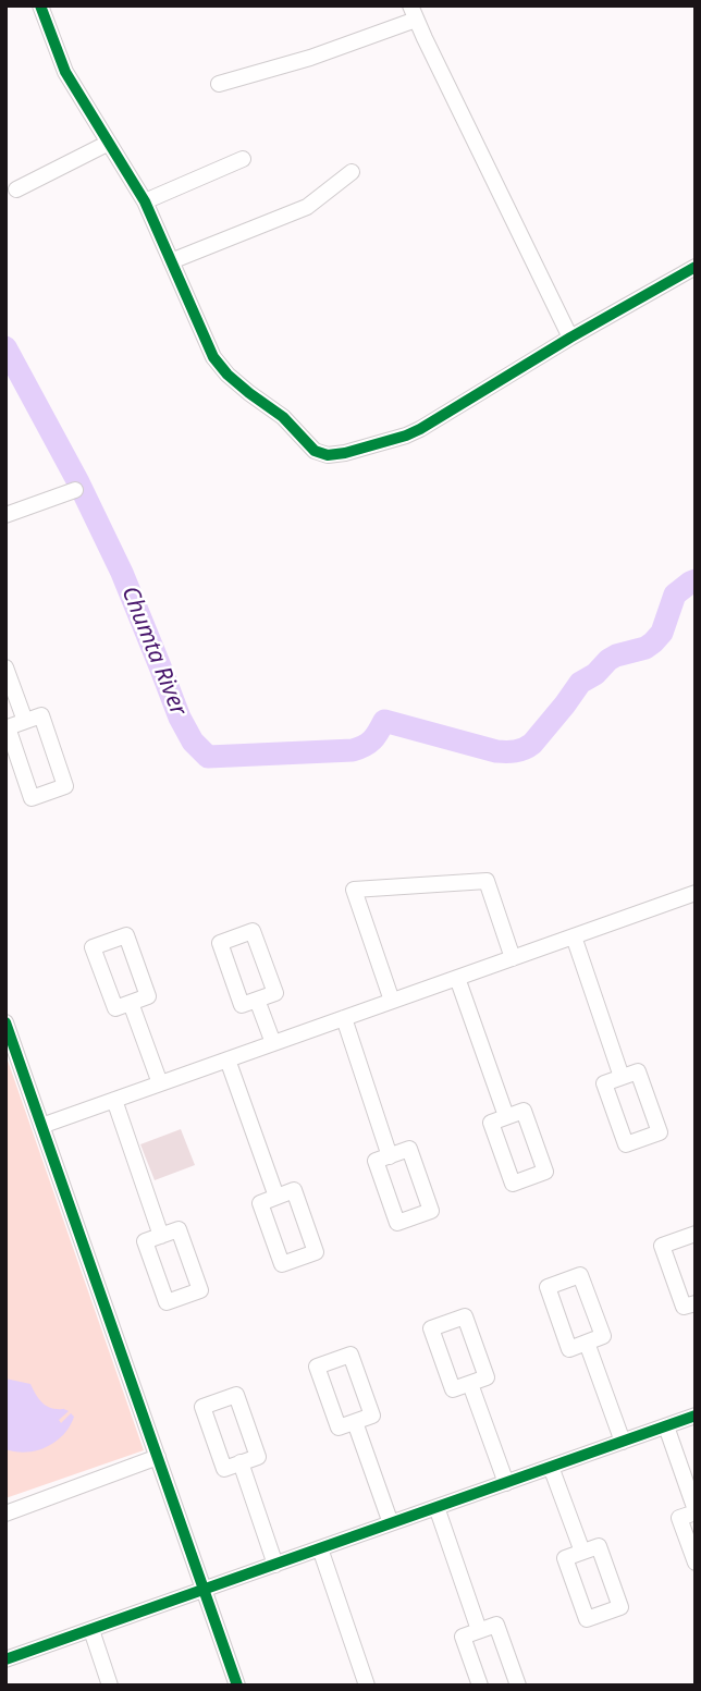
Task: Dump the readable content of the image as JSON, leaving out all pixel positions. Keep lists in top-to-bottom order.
{
  "water": ["Chumta River"]
}
